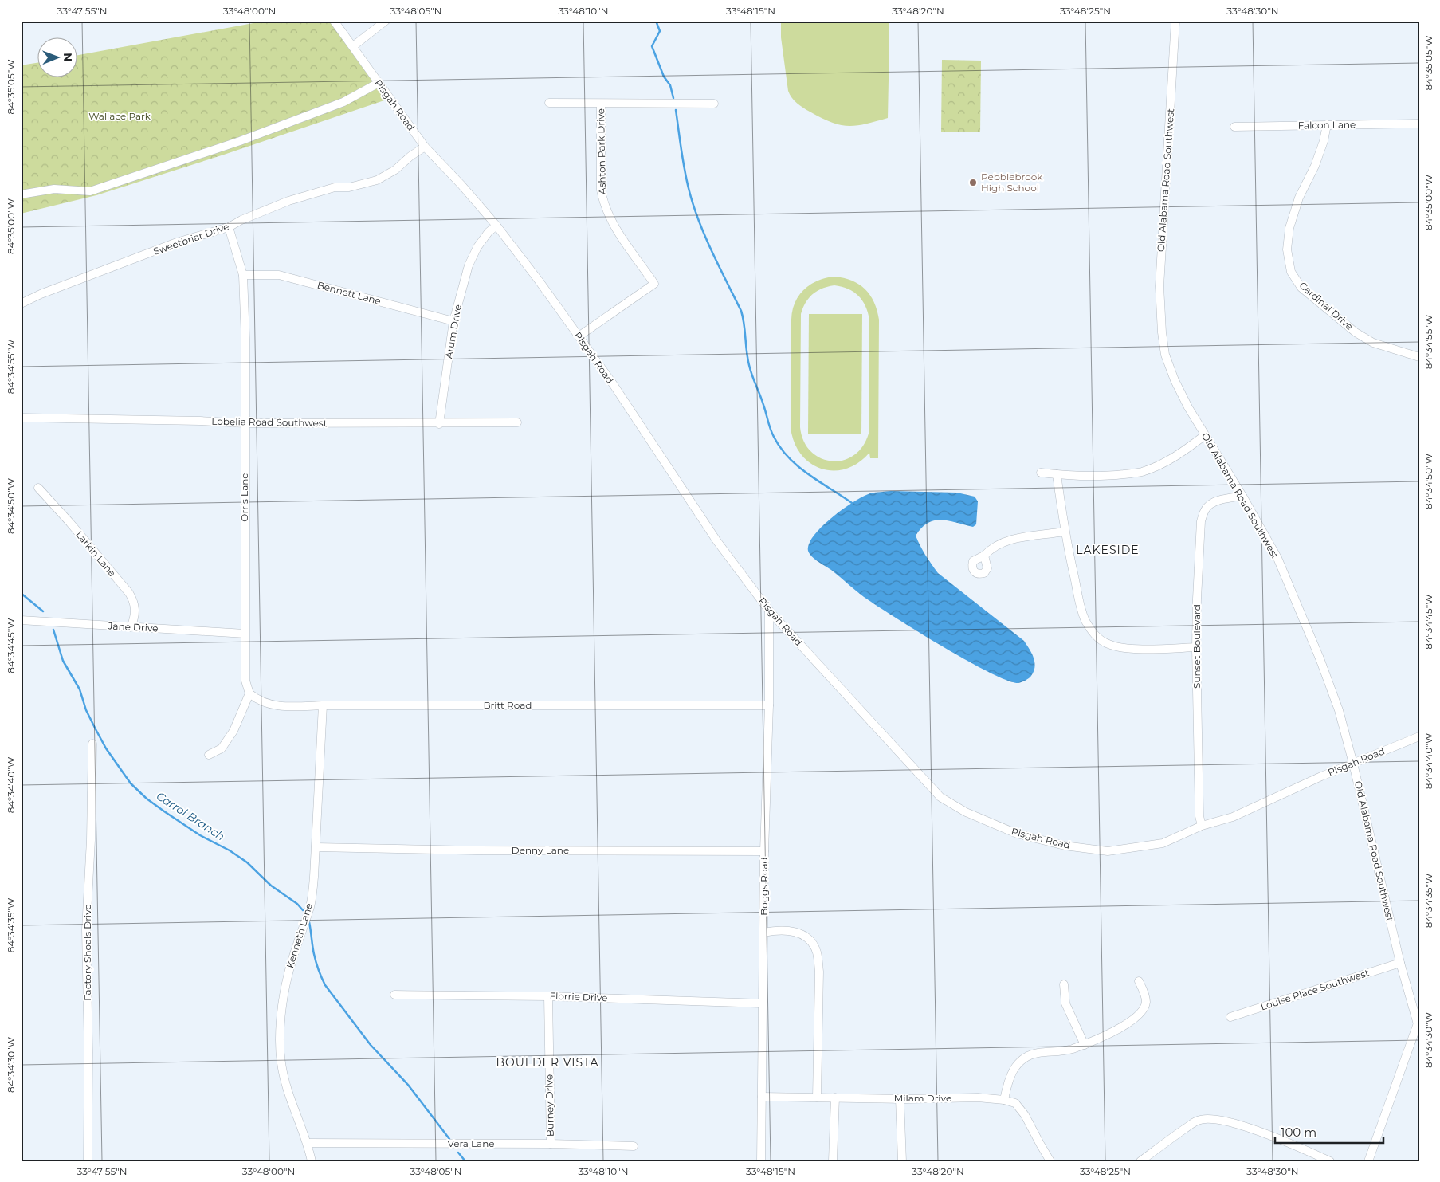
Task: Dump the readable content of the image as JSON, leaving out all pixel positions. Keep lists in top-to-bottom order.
{
  "streets": {
    "street": [
      "Pisgah Road",
      "Falcon Lane",
      "Ashton Park Drive",
      "Old Alabama Road Southwest",
      "Sweetbriar Drive",
      "Bennett Lane",
      "Cardinal Drive",
      "Arum Drive",
      "Lobelia Road Southwest",
      "Orris Lane",
      "Larkin Lane",
      "Jane Drive",
      "Sunset Boulevard",
      "Britt Road",
      "Denny Lane",
      "Boggs Road",
      "Kenneth Lane",
      "Factory Shoals Drive",
      "Louise Place Southwest",
      "Florrie Drive",
      "Milam Drive",
      "Burney Drive",
      "Vera Lane"
    ]
  },
  "crossings": [
    ["Pisgah Road", "Ashton Park Drive"],
    ["Pisgah Road", "Old Alabama Road Southwest"],
    ["Pisgah Road", "Sweetbriar Drive"],
    ["Pisgah Road", "Arum Drive"],
    ["Pisgah Road", "Sunset Boulevard"],
    ["Pisgah Road", "Boggs Road"],
    ["Falcon Lane", "Cardinal Drive"],
    ["Old Alabama Road Southwest", "Sunset Boulevard"],
    ["Old Alabama Road Southwest", "Louise Place Southwest"],
    ["Sweetbriar Drive", "Orris Lane"],
    ["Bennett Lane", "Arum Drive"],
    ["Bennett Lane", "Orris Lane"],
    ["Arum Drive", "Lobelia Road Southwest"],
    ["Lobelia Road Southwest", "Orris Lane"],
    ["Orris Lane", "Jane Drive"],
    ["Orris Lane", "Britt Road"],
    ["Larkin Lane", "Jane Drive"],
    ["Britt Road", "Boggs Road"],
    ["Britt Road", "Kenneth Lane"],
    ["Denny Lane", "Boggs Road"],
    ["Denny Lane", "Kenneth Lane"],
    ["Boggs Road", "Florrie Drive"],
    ["Boggs Road", "Milam Drive"],
    ["Kenneth Lane", "Vera Lane"],
    ["Florrie Drive", "Burney Drive"],
    ["Burney Drive", "Vera Lane"]
  ],
  "districts": ["LAKESIDE", "BOULDER VISTA"],
  "water": ["Carrol Branch"],
  "parks": ["Wallace Park"],
  "places": ["Pebblebrook High School"],
  "scale_bar": "100 m",
  "north": "right",
  "coordinates": [
    "33°47'55\"N",
    "33°48'00\"N",
    "33°48'05\"N",
    "33°48'10\"N",
    "33°48'15\"N",
    "33°48'20\"N",
    "33°48'25\"N",
    "33°48'30\"N",
    "84°35'05\"W",
    "84°35'00\"W",
    "84°34'55\"W",
    "84°34'50\"W",
    "84°34'45\"W",
    "84°34'40\"W",
    "84°34'35\"W",
    "84°34'30\"W"
  ]
}
